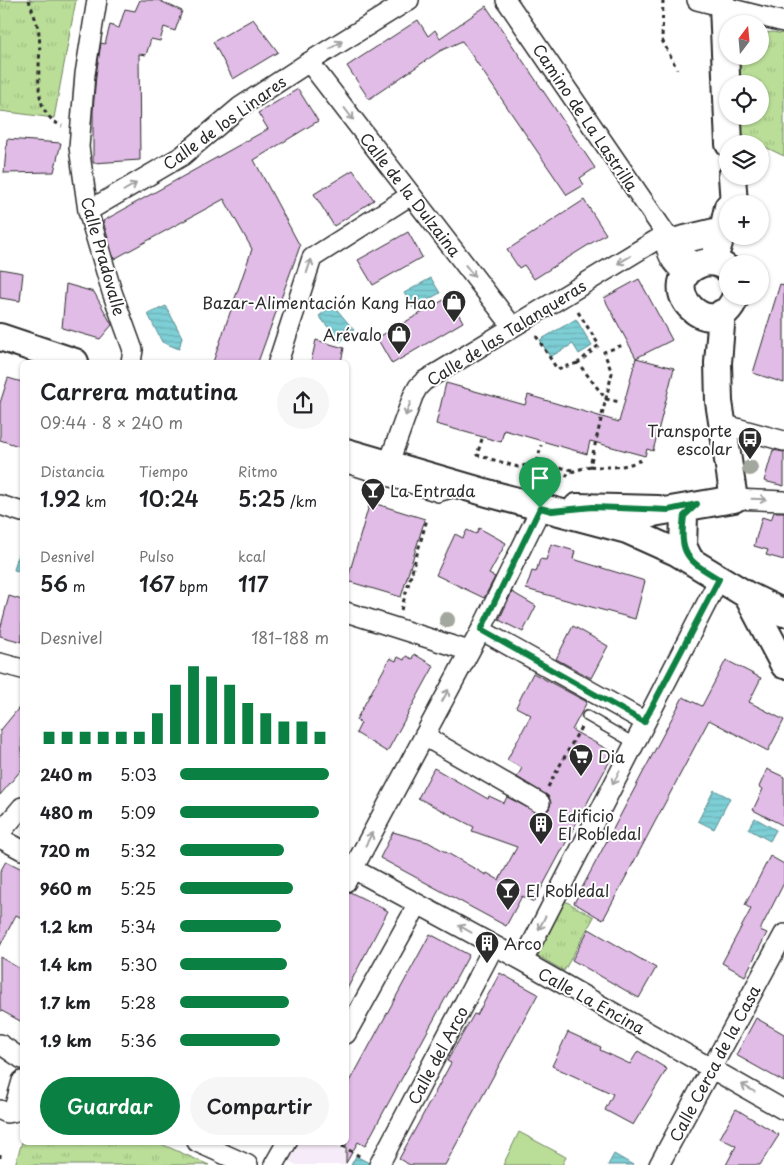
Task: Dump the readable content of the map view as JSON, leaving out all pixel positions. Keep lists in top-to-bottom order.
{
  "streets": {
    "street": [
      "Camino de La Lastrilla",
      "Calle de los Linares",
      "Calle de la Dulzaina",
      "Calle Pradovalle",
      "Calle de las Talanqueras",
      "Calle La Encina",
      "Calle del Arco",
      "Calle Cerca de la Casa"
    ]
  },
  "crossings": [
    ["Camino de La Lastrilla", "Calle de las Talanqueras"],
    ["Calle de los Linares", "Calle de la Dulzaina"],
    ["Calle de los Linares", "Calle Pradovalle"],
    ["Calle de la Dulzaina", "Calle de las Talanqueras"],
    ["Calle La Encina", "Calle del Arco"],
    ["Calle La Encina", "Calle Cerca de la Casa"]
  ],
  "one_way": ["Calle de los Linares", "Calle de la Dulzaina"],
  "places": {
    "shop": ["Bazar-Alimentación Kang Hao", "Arévalo"],
    "bus stop": ["Transporte escolar"],
    "bar": ["La Entrada", "El Robledal"],
    "supermarket": ["Dia"],
    "building": ["Edificio El Robledal", "Arco"]
  },
  "north": "top",
  "page": {
    "map_buttons": ["+", "−"],
    "heading": ["Carrera matutina", "09:44 · 8 × 240 m"],
    "stats": [
      ["Distancia", "1.92 km"],
      ["Tiempo", "10:24"],
      ["Ritmo", "5:25 /km"],
      ["Desnivel", "56 m"],
      ["Pulso", "167 bpm"],
      ["kcal", "117"]
    ],
    "chart": ["Desnivel", "181–188 m"],
    "list": [
      {
        "name": "240 m",
        "note": "5:03"
      },
      {
        "name": "480 m",
        "note": "5:09"
      },
      {
        "name": "720 m",
        "note": "5:32"
      },
      {
        "name": "960 m",
        "note": "5:25"
      },
      {
        "name": "1.2 km",
        "note": "5:34"
      },
      {
        "name": "1.4 km",
        "note": "5:30"
      },
      {
        "name": "1.7 km",
        "note": "5:28"
      },
      {
        "name": "1.9 km",
        "note": "5:36"
      }
    ],
    "buttons": ["Guardar", "Compartir"]
  }
}
